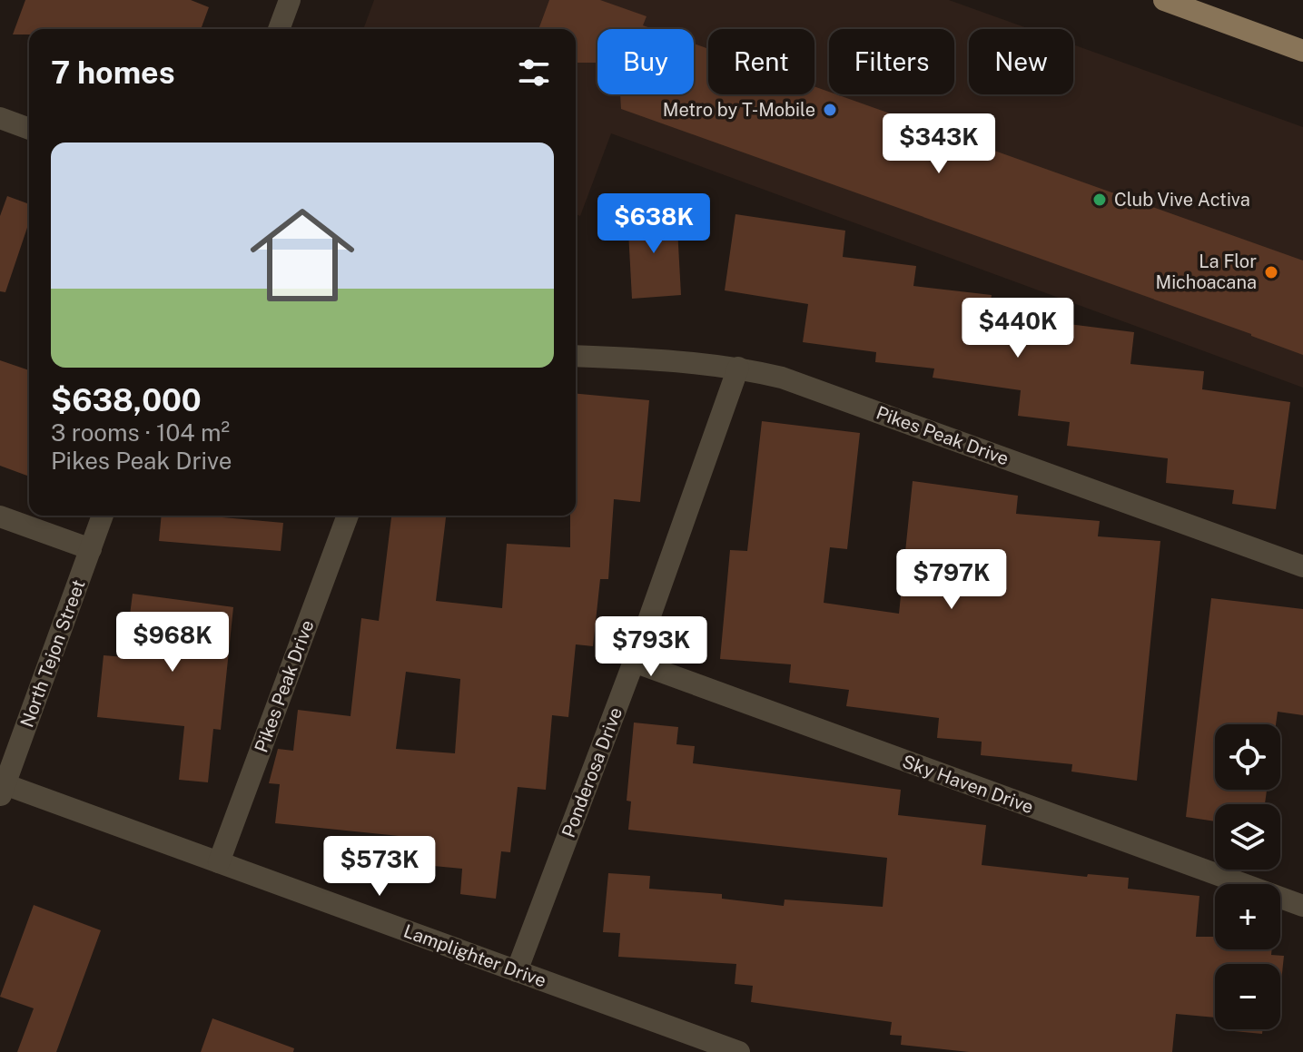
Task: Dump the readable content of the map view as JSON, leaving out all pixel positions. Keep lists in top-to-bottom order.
{
  "streets": {
    "street": [
      "Pikes Peak Drive",
      "North Tejon Street",
      "Ponderosa Drive",
      "Sky Haven Drive",
      "Lamplighter Drive"
    ]
  },
  "crossings": [
    ["Pikes Peak Drive", "Ponderosa Drive"],
    ["Pikes Peak Drive", "Lamplighter Drive"],
    ["North Tejon Street", "Lamplighter Drive"],
    ["Ponderosa Drive", "Sky Haven Drive"],
    ["Ponderosa Drive", "Lamplighter Drive"]
  ],
  "places": ["Metro by T-Mobile", "Club Vive Activa", "La Flor Michoacana"],
  "page": {
    "chip": [
      "Buy",
      "Rent",
      "Filters",
      "New"
    ],
    "heading": "7 homes",
    "price": [
      "$343K",
      "$638K",
      "$440K",
      "$797K",
      "$968K",
      "$793K",
      "$573K"
    ],
    "list": [
      {
        "name": "$638,000",
        "note": "3 rooms · 104 m² · Pikes Peak Drive"
      }
    ],
    "map_buttons": ["+", "−"]
  }
}
